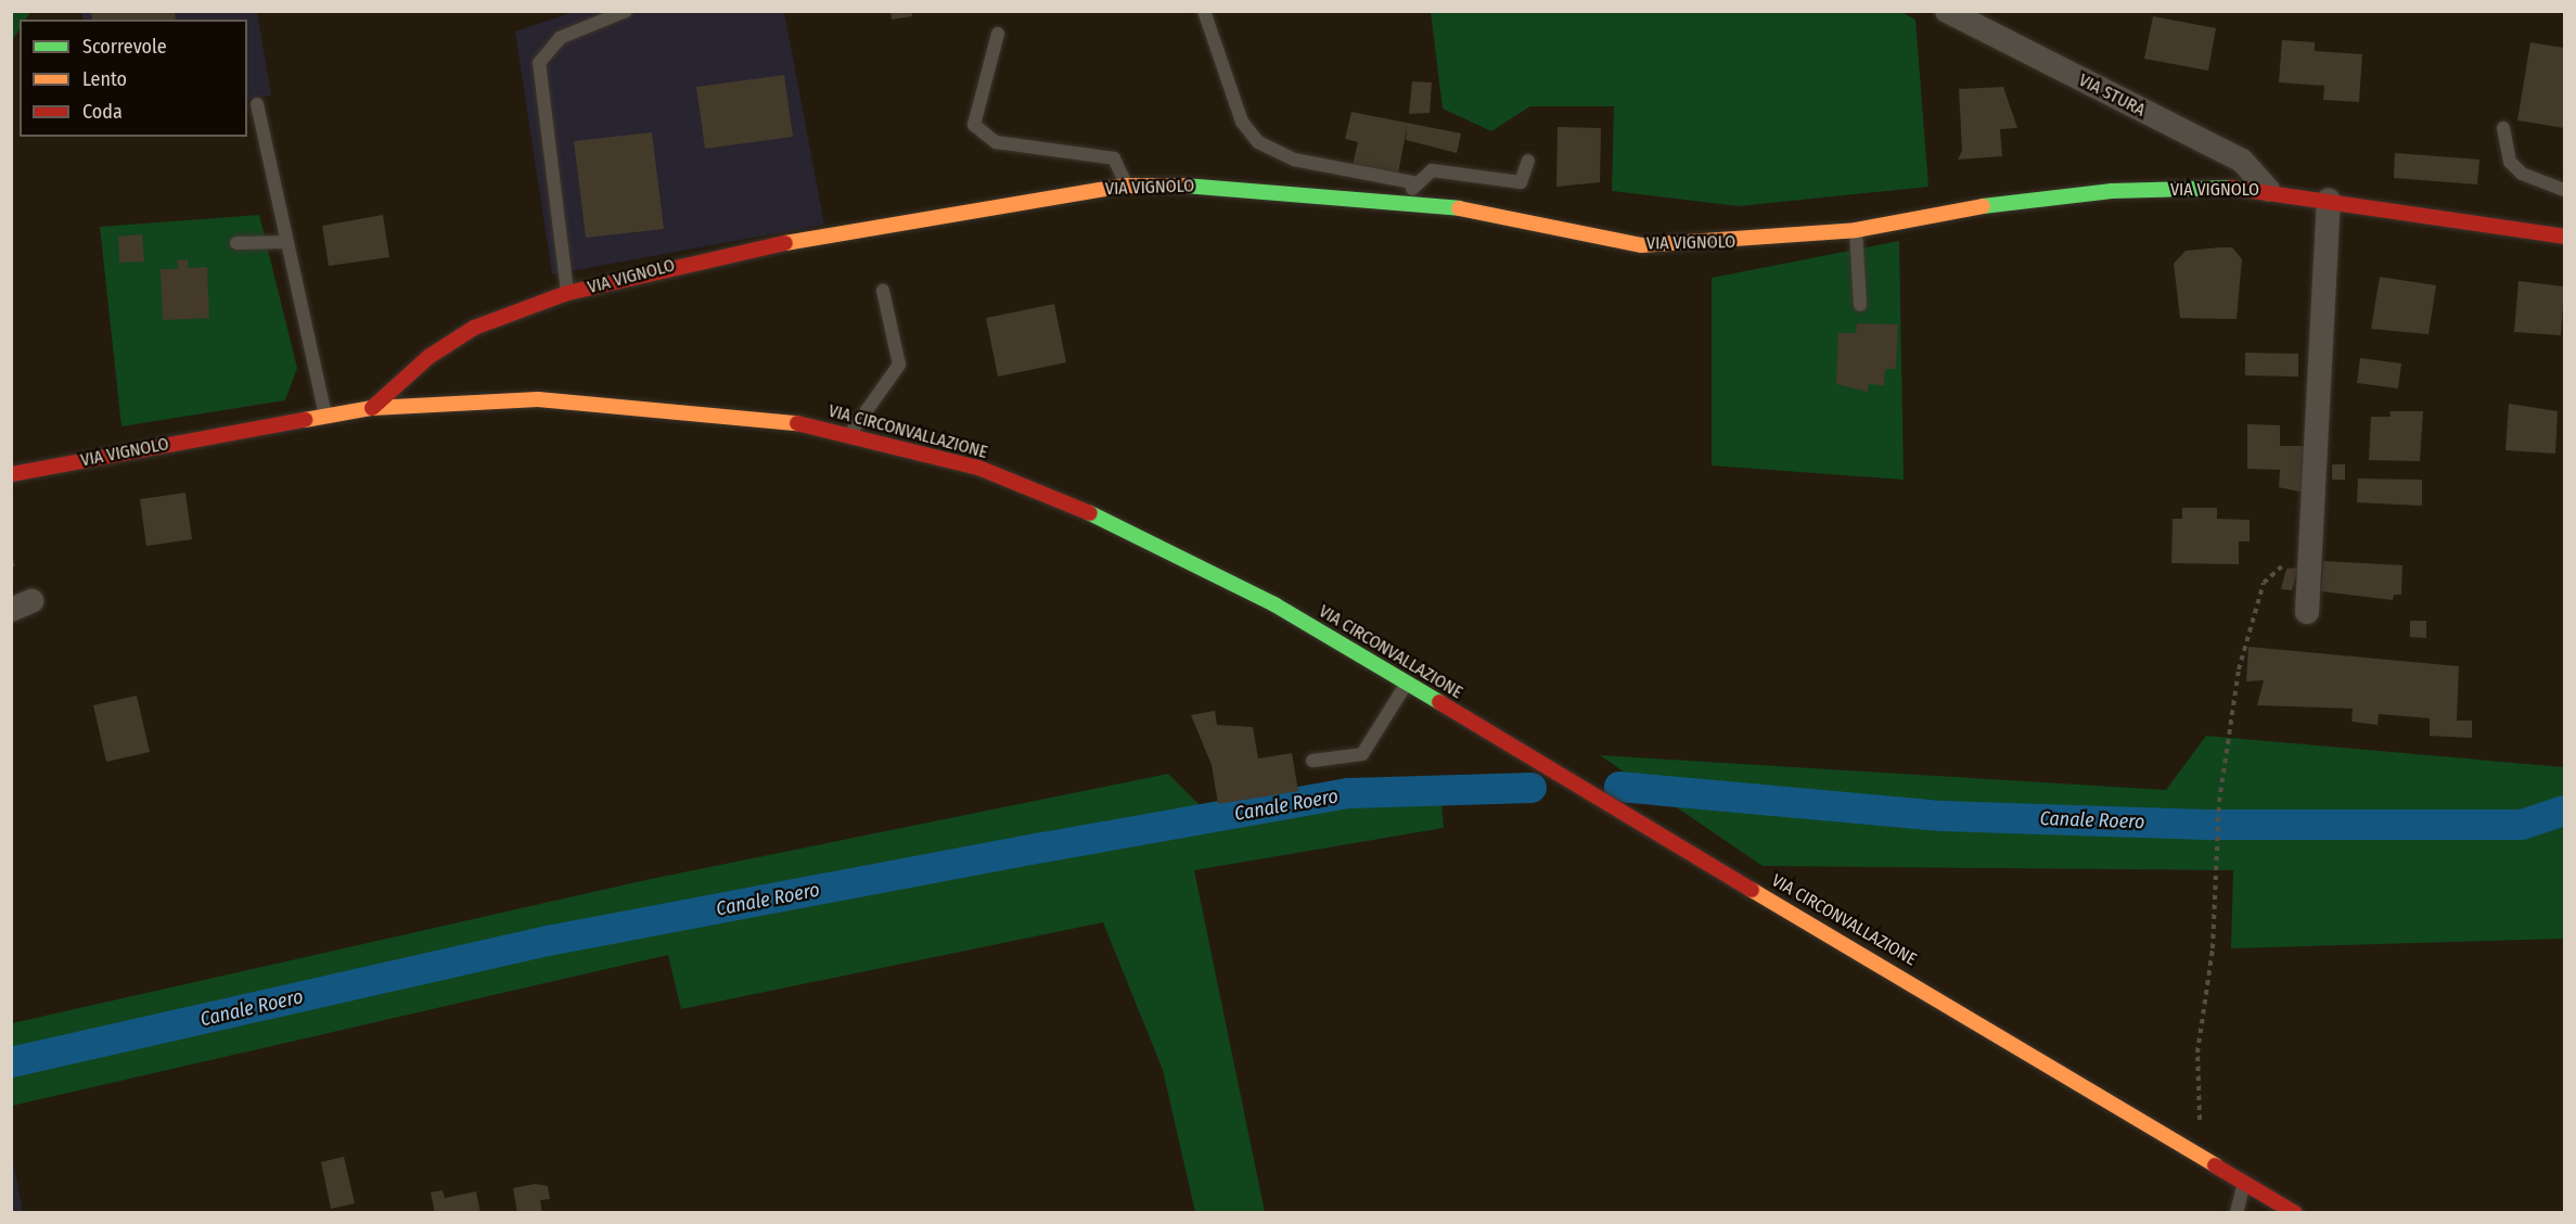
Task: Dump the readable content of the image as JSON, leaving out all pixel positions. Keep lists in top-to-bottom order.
{
  "streets": {
    "main road": ["VIA VIGNOLO", "VIA CIRCONVALLAZIONE"],
    "street": ["VIA STURA"]
  },
  "crossings": [
    ["VIA STURA", "VIA VIGNOLO"],
    ["VIA VIGNOLO", "VIA CIRCONVALLAZIONE"]
  ],
  "water": ["Canale Roero"],
  "legend": ["Scorrevole", "Lento", "Coda"]
}
